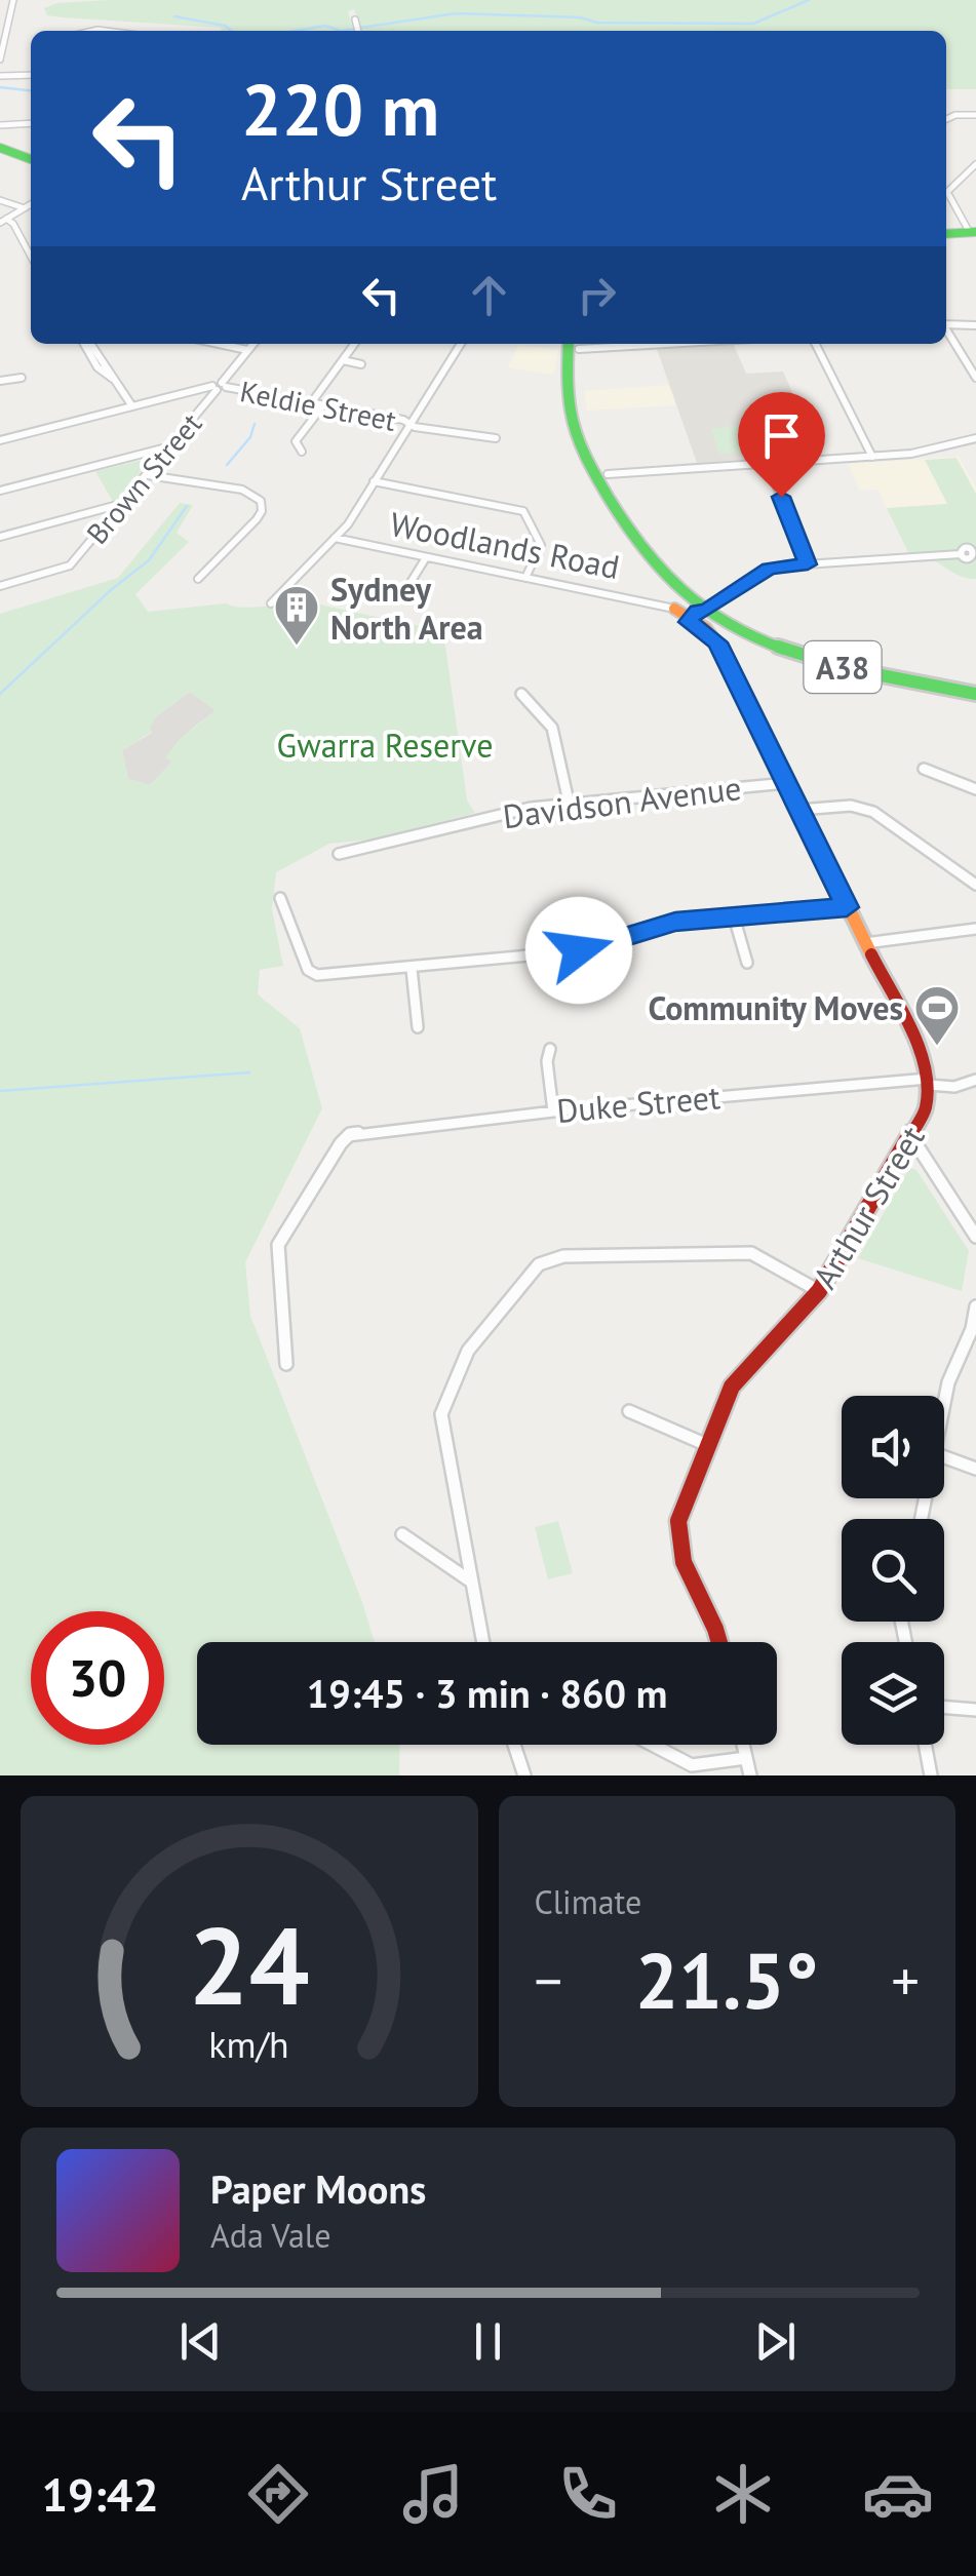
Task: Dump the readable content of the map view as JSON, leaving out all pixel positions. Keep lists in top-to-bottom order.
{
  "streets": {
    "main road": ["Woodlands Road", "A38", "Arthur Street"],
    "street": [
      "Keldie Street",
      "Brown Street",
      "Davidson Avenue",
      "Duke Street"
    ]
  },
  "crossings": [
    ["Keldie Street", "Brown Street"],
    ["Woodlands Road", "A38"],
    ["Woodlands Road", "Arthur Street"],
    ["A38", "Arthur Street"],
    ["Davidson Avenue", "Arthur Street"],
    ["Duke Street", "Arthur Street"]
  ],
  "parks": ["Gwarra Reserve"],
  "places": {
    "building": ["Sydney North Area"],
    "sports": ["Community Moves"]
  },
  "page": {
    "turn": ["220 m", "Arthur Street"],
    "limit": "30",
    "trip": "19:45 · 3 min · 860 m",
    "tile": "Climate",
    "heat": ["−", "21.5°", "+"],
    "song": ["Paper Moons", "Ada Vale"],
    "tabs": "19:42",
    "gauge": ["24", "km/h"]
  }
}
